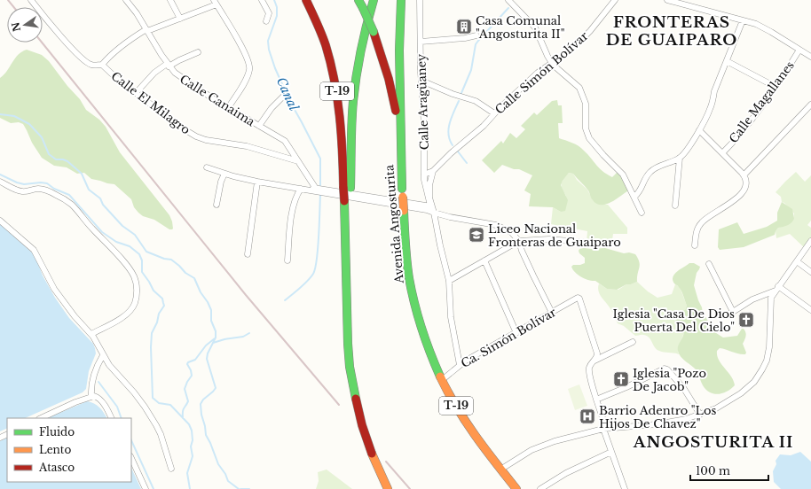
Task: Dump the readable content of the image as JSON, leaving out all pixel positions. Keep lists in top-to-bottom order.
{
  "streets": {
    "highway": ["T-19", "Avenida Angosturita"],
    "street": [
      "Calle Simón Bolívar",
      "Calle Canaima",
      "Calle Aragüaney",
      "Calle Magallanes",
      "Calle El Milagro",
      "Ca. Simón Bolívar"
    ]
  },
  "crossings": [
    ["Calle Canaima", "Calle El Milagro"],
    ["Avenida Angosturita", "Ca. Simón Bolívar"]
  ],
  "districts": ["FRONTERAS DE GUAIPARO", "ANGOSTURITA II"],
  "water": ["Canal"],
  "places": {
    "building": ["Casa Comunal \"Angosturita II\""],
    "school or university": ["Liceo Nacional Fronteras de Guaiparo"],
    "church": ["Iglesia \"Casa De Dios Puerta Del Cielo\"", "Iglesia \"Pozo De Jacob\""],
    "hospital": ["Barrio Adentro \"Los Hijos De Chavez\""]
  },
  "legend": ["Fluido", "Lento", "Atasco"],
  "scale_bar": "100 m",
  "north": "left"
}
